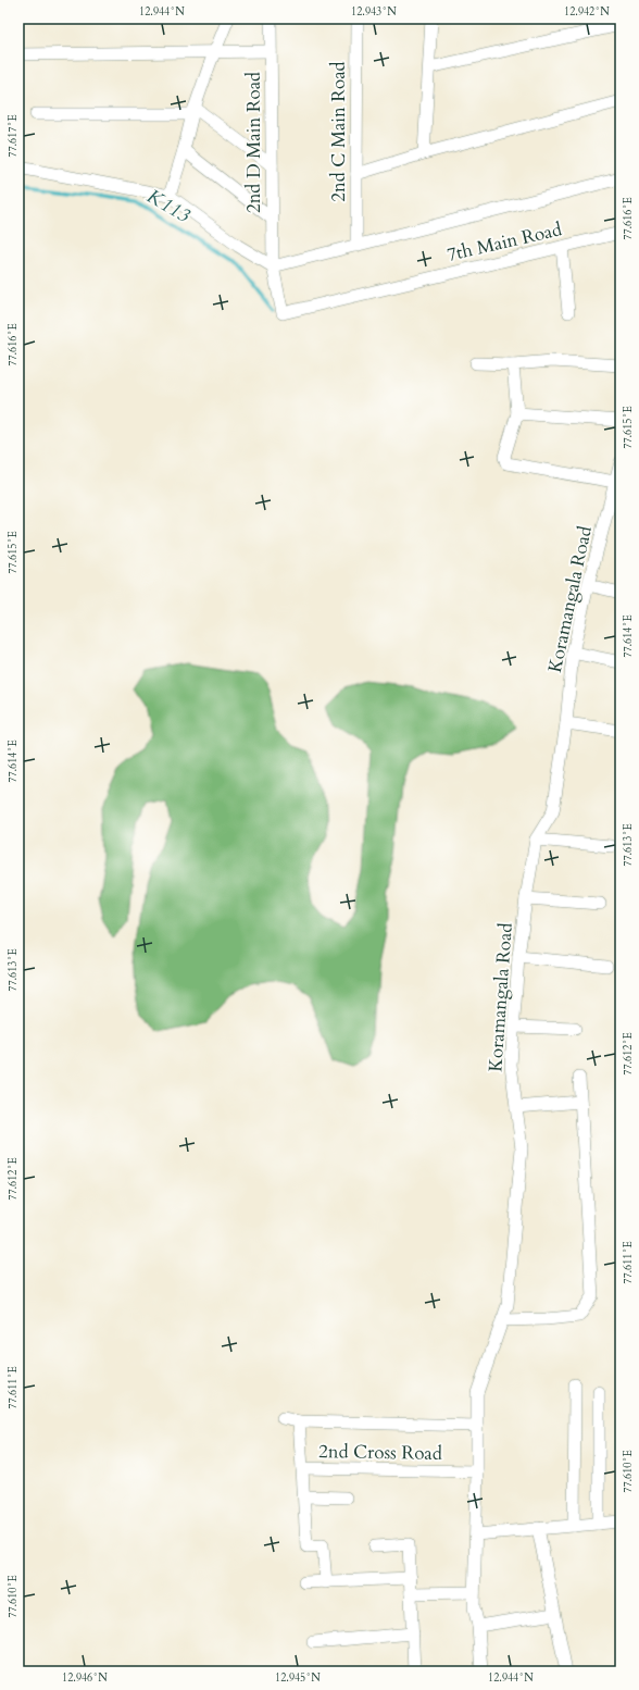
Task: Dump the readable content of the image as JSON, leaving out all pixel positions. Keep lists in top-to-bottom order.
{
  "streets": {
    "street": [
      "2nd C Main Road",
      "2nd D Main Road",
      "7th Main Road",
      "Koramangala Road",
      "2nd Cross Road"
    ]
  },
  "crossings": [
    ["2nd D Main Road", "7th Main Road"],
    ["Koramangala Road", "2nd Cross Road"]
  ],
  "water": ["K113"],
  "coordinates": [
    "12.944°N",
    "12.943°N",
    "12.942°N",
    "77.617°E",
    "77.616°E",
    "77.615°E",
    "77.614°E",
    "77.613°E",
    "77.612°E",
    "77.611°E",
    "77.610°E",
    "12.946°N",
    "12.945°N"
  ]
}
